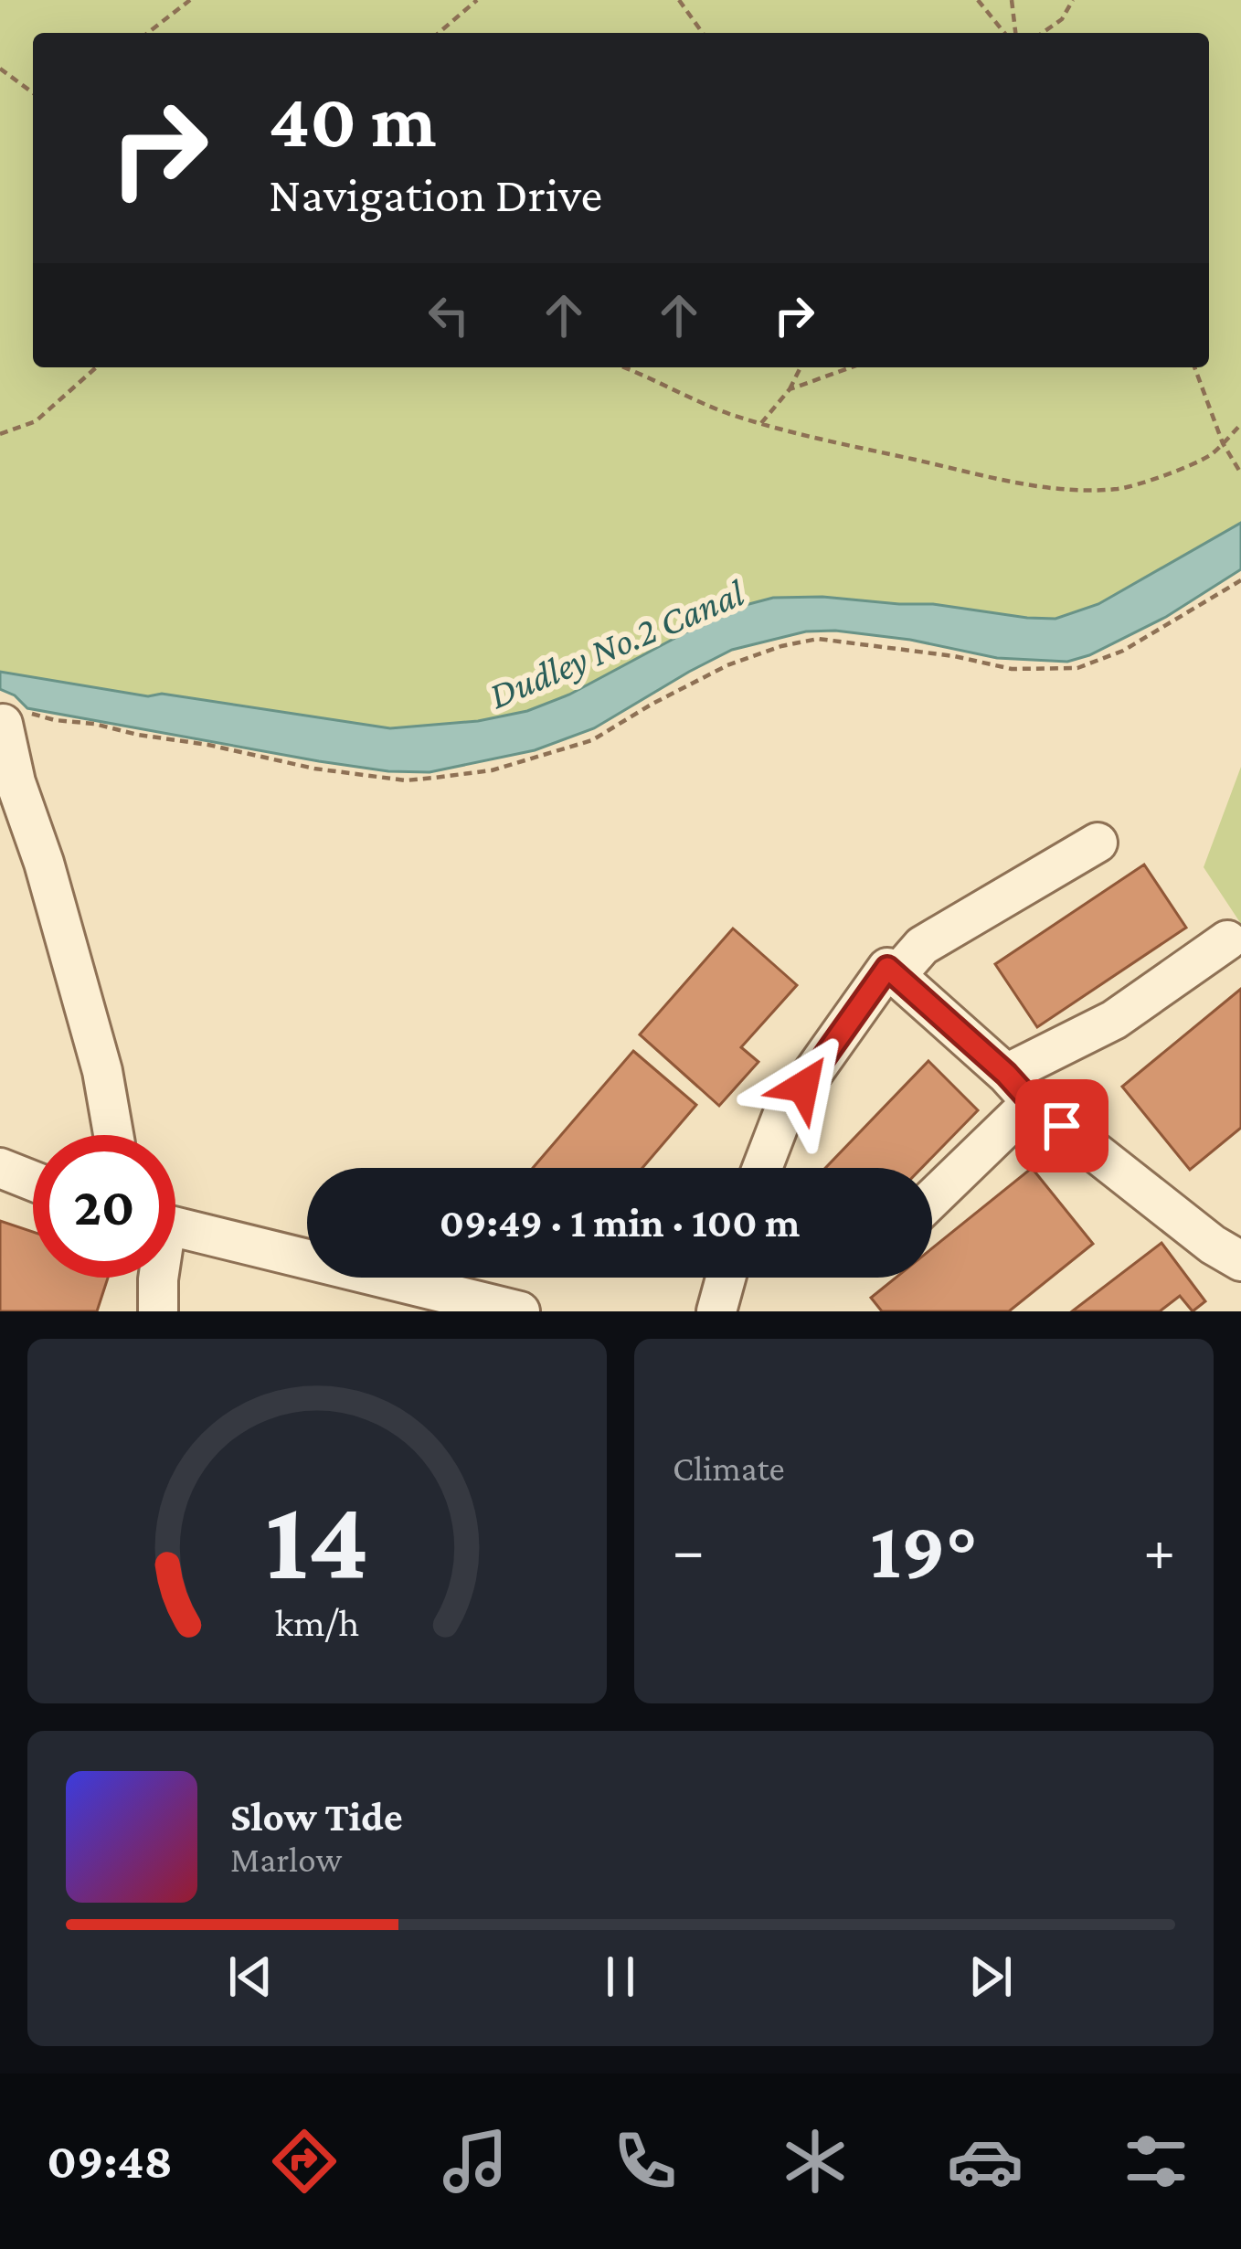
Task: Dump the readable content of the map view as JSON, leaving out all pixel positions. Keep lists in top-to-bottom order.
{
  "water": ["Dudley No.2 Canal"],
  "page": {
    "turn": ["40 m", "Navigation Drive"],
    "limit": "20",
    "trip": "09:49 · 1 min · 100 m",
    "tile": "Climate",
    "heat": ["−", "19°", "+"],
    "song": ["Slow Tide", "Marlow"],
    "tabs": "09:48",
    "gauge": ["14", "km/h"]
  }
}
